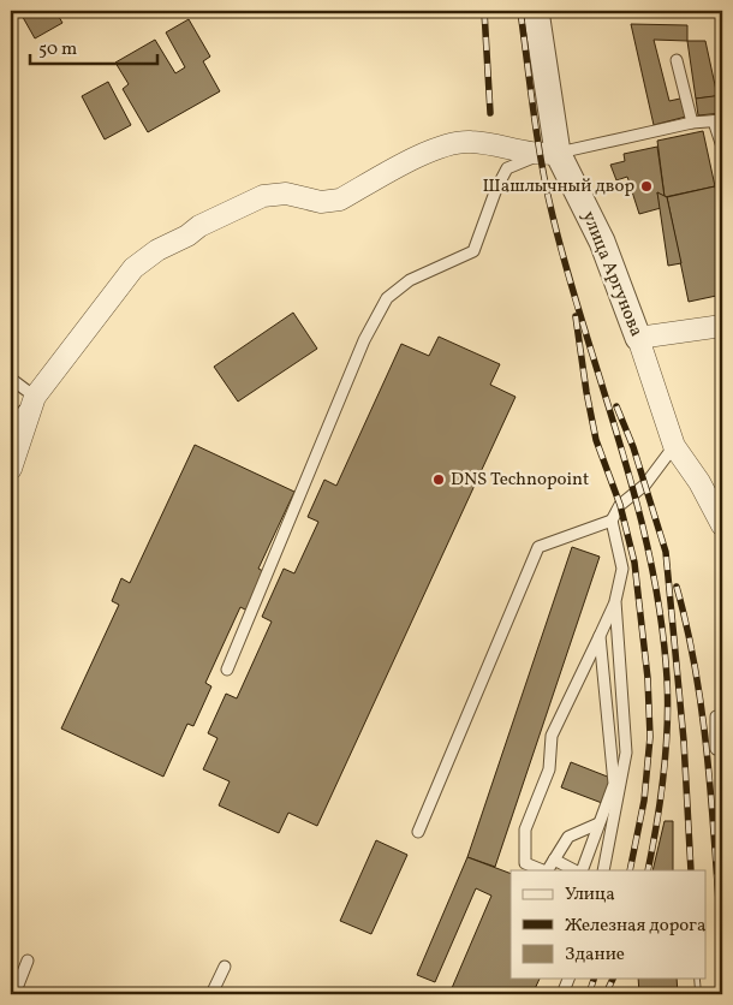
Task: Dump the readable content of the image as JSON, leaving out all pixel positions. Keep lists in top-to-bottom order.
{
  "streets": {
    "street": ["улица Аргунова"]
  },
  "places": ["Шашлычный двор", "DNS Technopoint"],
  "legend": ["Улица", "Железная дорога", "Здание"],
  "scale_bar": "50 m"
}
